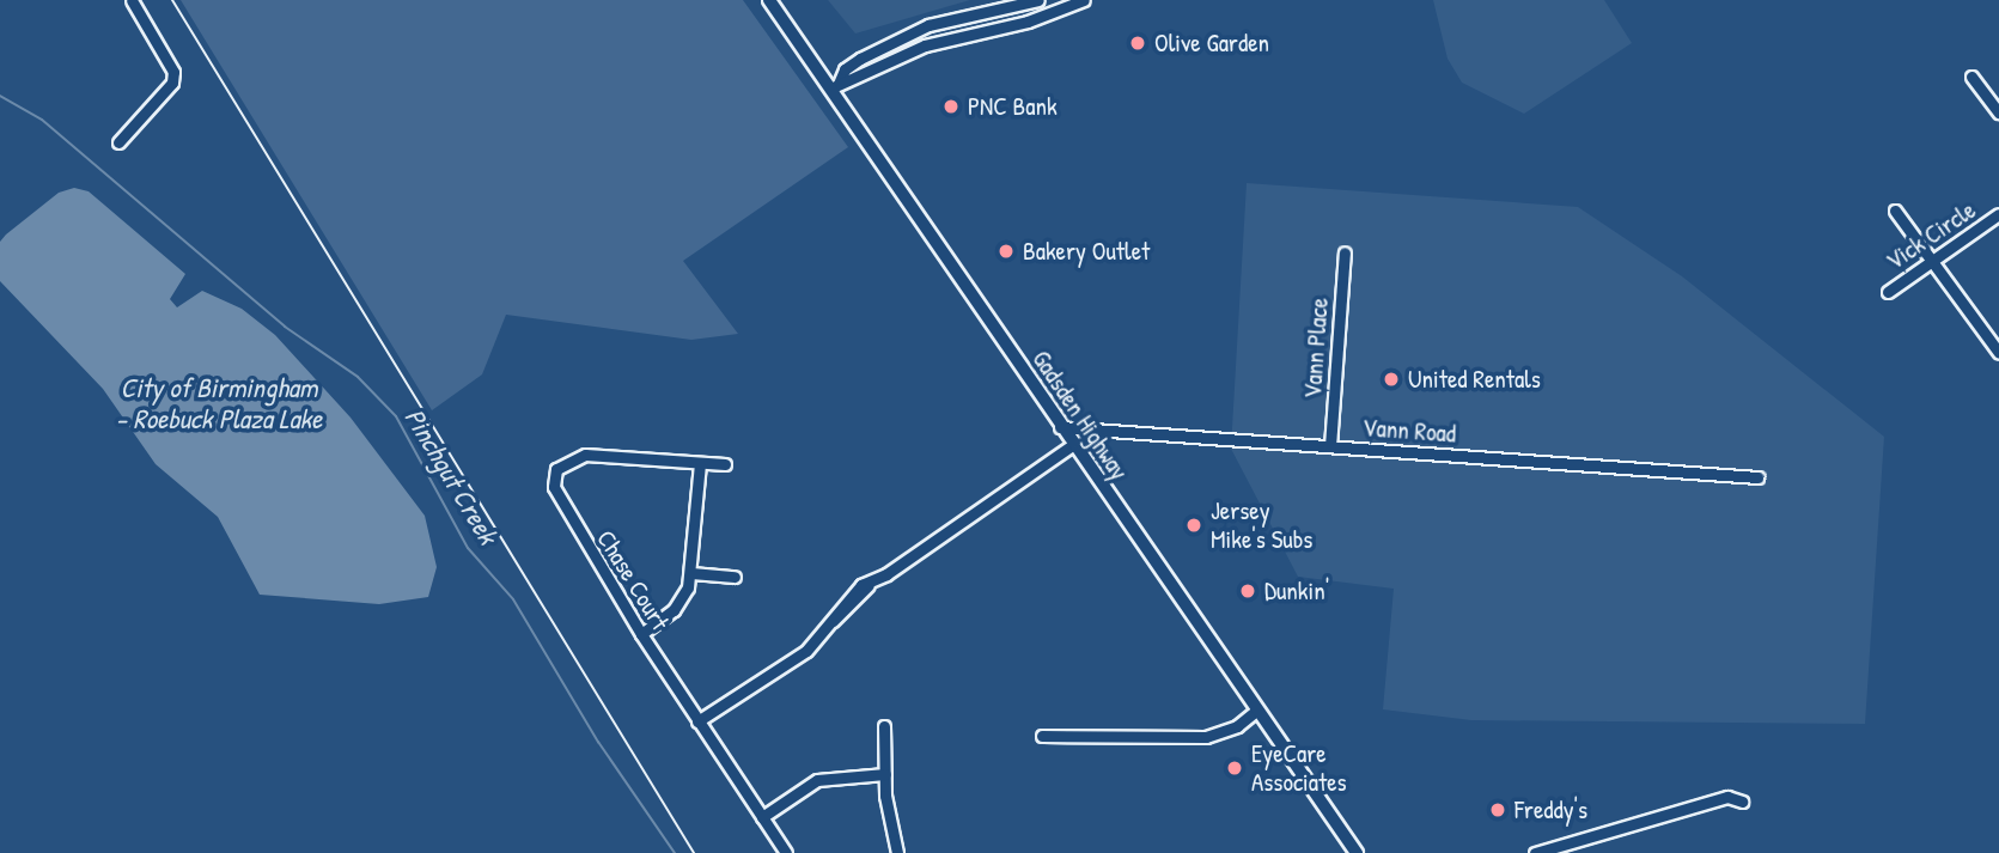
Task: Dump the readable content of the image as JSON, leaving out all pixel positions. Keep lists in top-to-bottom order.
{
  "streets": {
    "main road": ["Gadsden Highway"],
    "street": [
      "Vick Circle",
      "Vann Place",
      "Vann Road",
      "Chase Court"
    ]
  },
  "crossings": [
    ["Vann Place", "Vann Road"],
    ["Gadsden Highway", "Vann Road"]
  ],
  "water": ["City of Birmingham - Roebuck Plaza Lake", "Pinchgut Creek"],
  "places": [
    "Olive Garden",
    "PNC Bank",
    "Bakery Outlet",
    "United Rentals",
    "Jersey Mike's Subs",
    "Dunkin'",
    "EyeCare Associates",
    "Freddy's"
  ]
}
